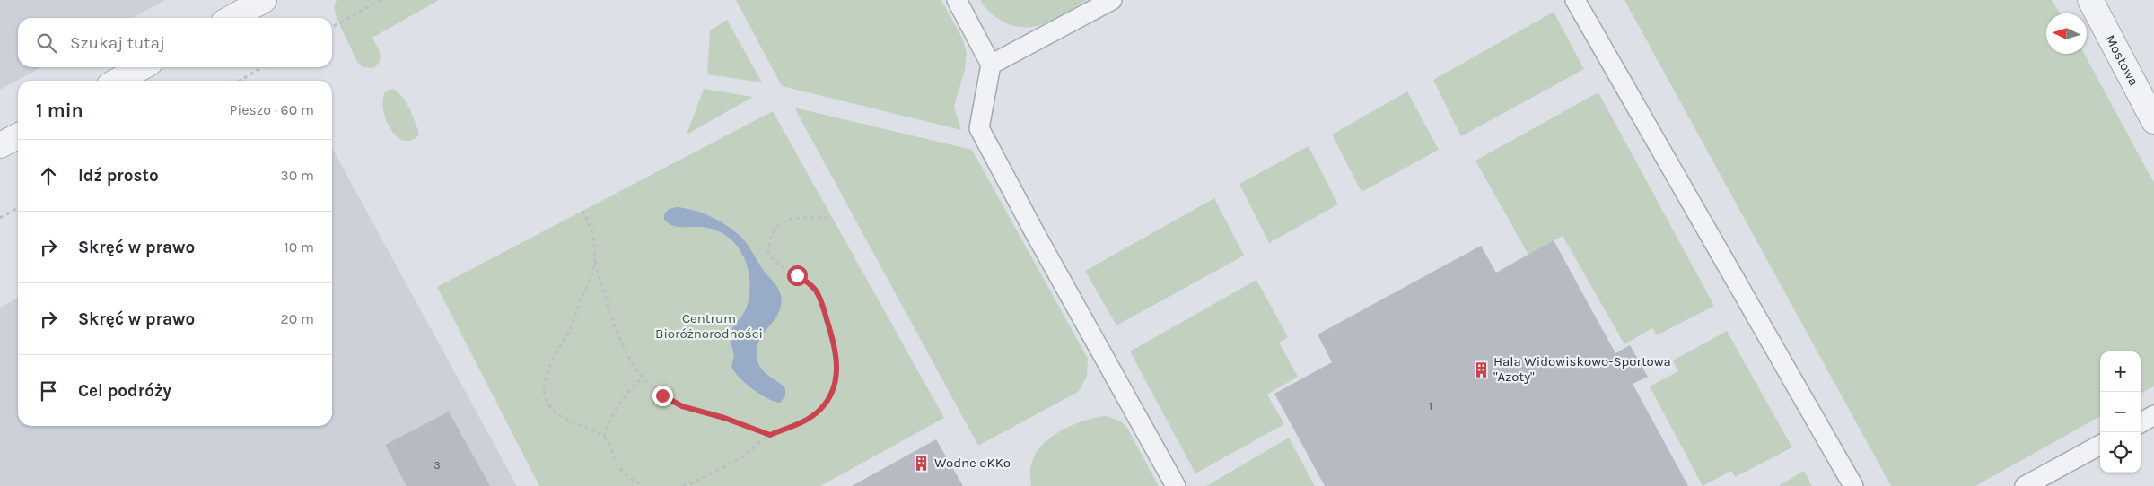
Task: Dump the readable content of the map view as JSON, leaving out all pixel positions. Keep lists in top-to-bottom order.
{
  "streets": {
    "street": ["Mostowa"]
  },
  "parks": ["Centrum Bioróżnorodności"],
  "places": {
    "building": ["Hala Widowiskowo-Sportowa \"Azoty\"", "Wodne oKKo"]
  },
  "house_numbers": ["1", "3"],
  "north": "left",
  "page": {
    "search": "Szukaj tutaj",
    "heading": ["1 min", "Pieszo · 60 m"],
    "list": [
      ["Idź prosto", "30 m"],
      ["Skręć w prawo", "10 m"],
      ["Skręć w prawo", "20 m"],
      "Cel podróży"
    ],
    "map_buttons": ["+", "−"]
  }
}
